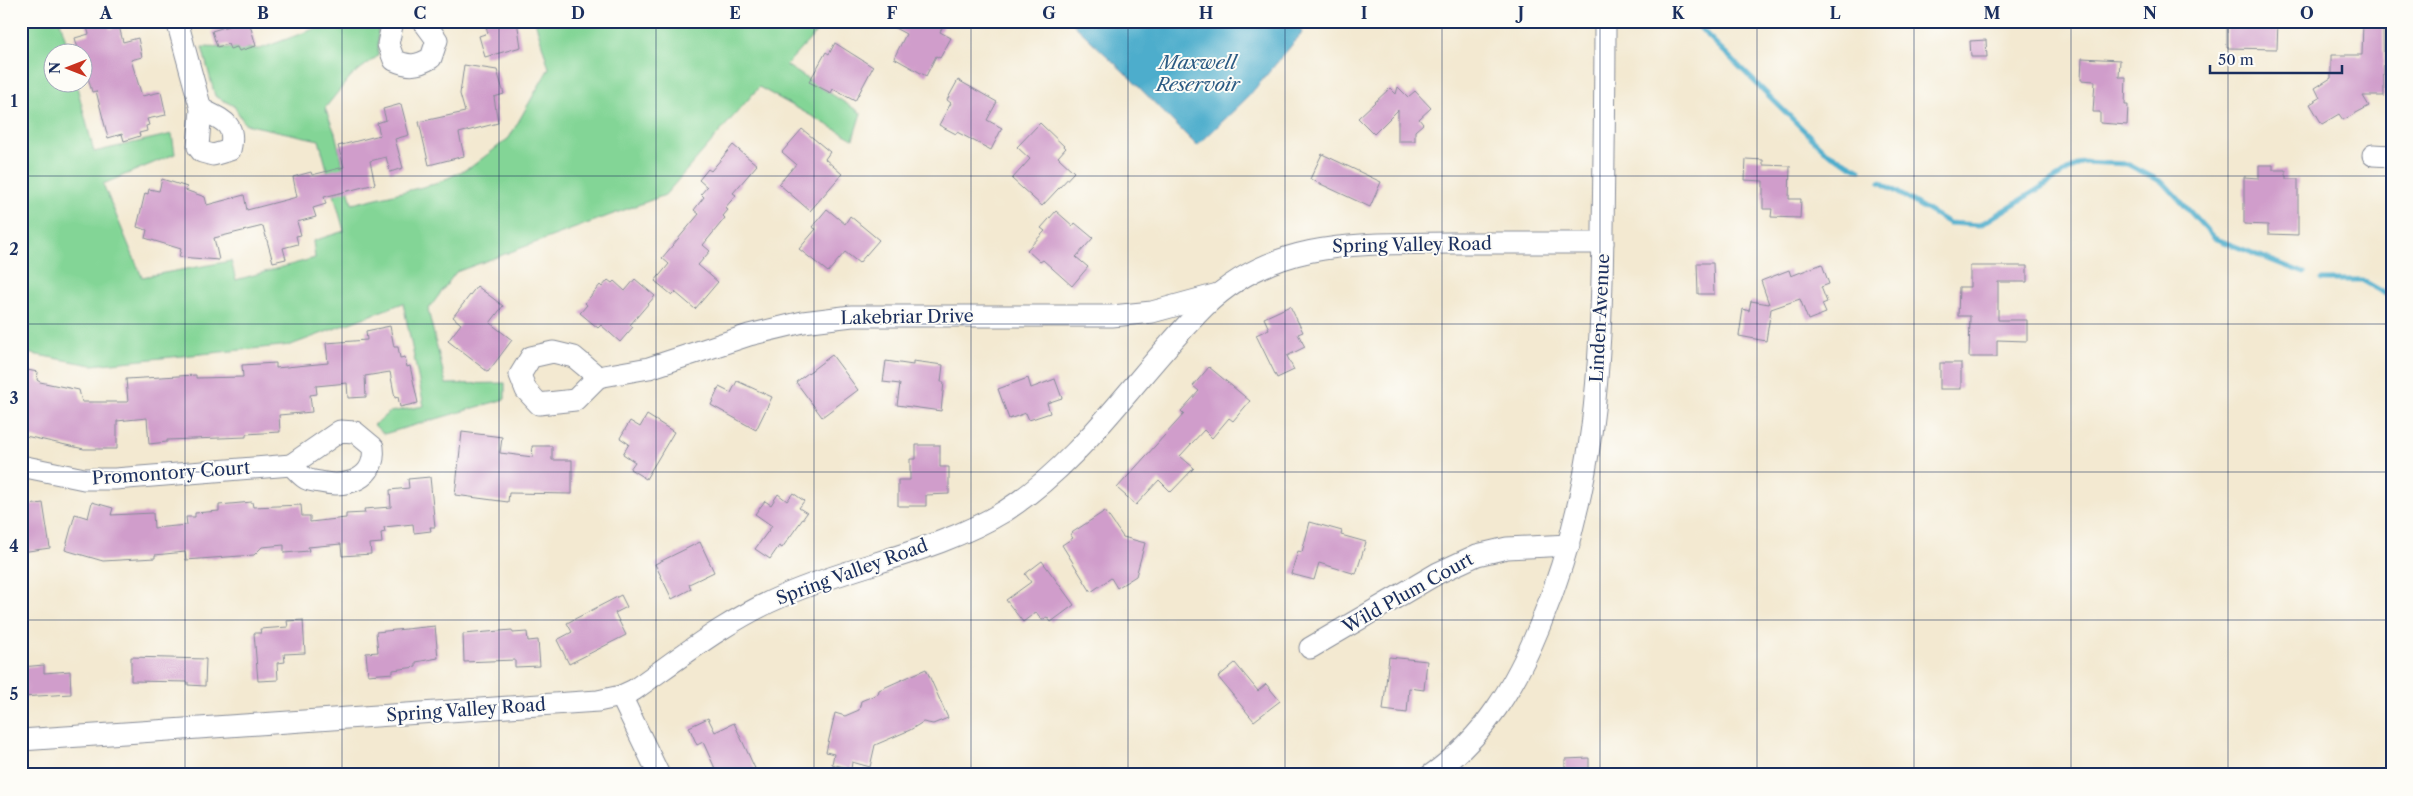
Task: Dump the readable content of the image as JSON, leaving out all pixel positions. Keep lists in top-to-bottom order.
{
  "streets": {
    "street": [
      "Spring Valley Road",
      "Lakebriar Drive",
      "Linden Avenue",
      "Promontory Court",
      "Wild Plum Court"
    ]
  },
  "crossings": [
    ["Spring Valley Road", "Lakebriar Drive"],
    ["Spring Valley Road", "Linden Avenue"],
    ["Linden Avenue", "Wild Plum Court"]
  ],
  "water": ["Maxwell Reservoir"],
  "scale_bar": "50 m",
  "north": "left",
  "grid": {
    "columns": [
      "A",
      "B",
      "C",
      "D",
      "E",
      "F",
      "G",
      "H",
      "I",
      "J",
      "K",
      "L",
      "M",
      "N",
      "O"
    ],
    "rows": [
      "1",
      "2",
      "3",
      "4",
      "5"
    ]
  }
}
